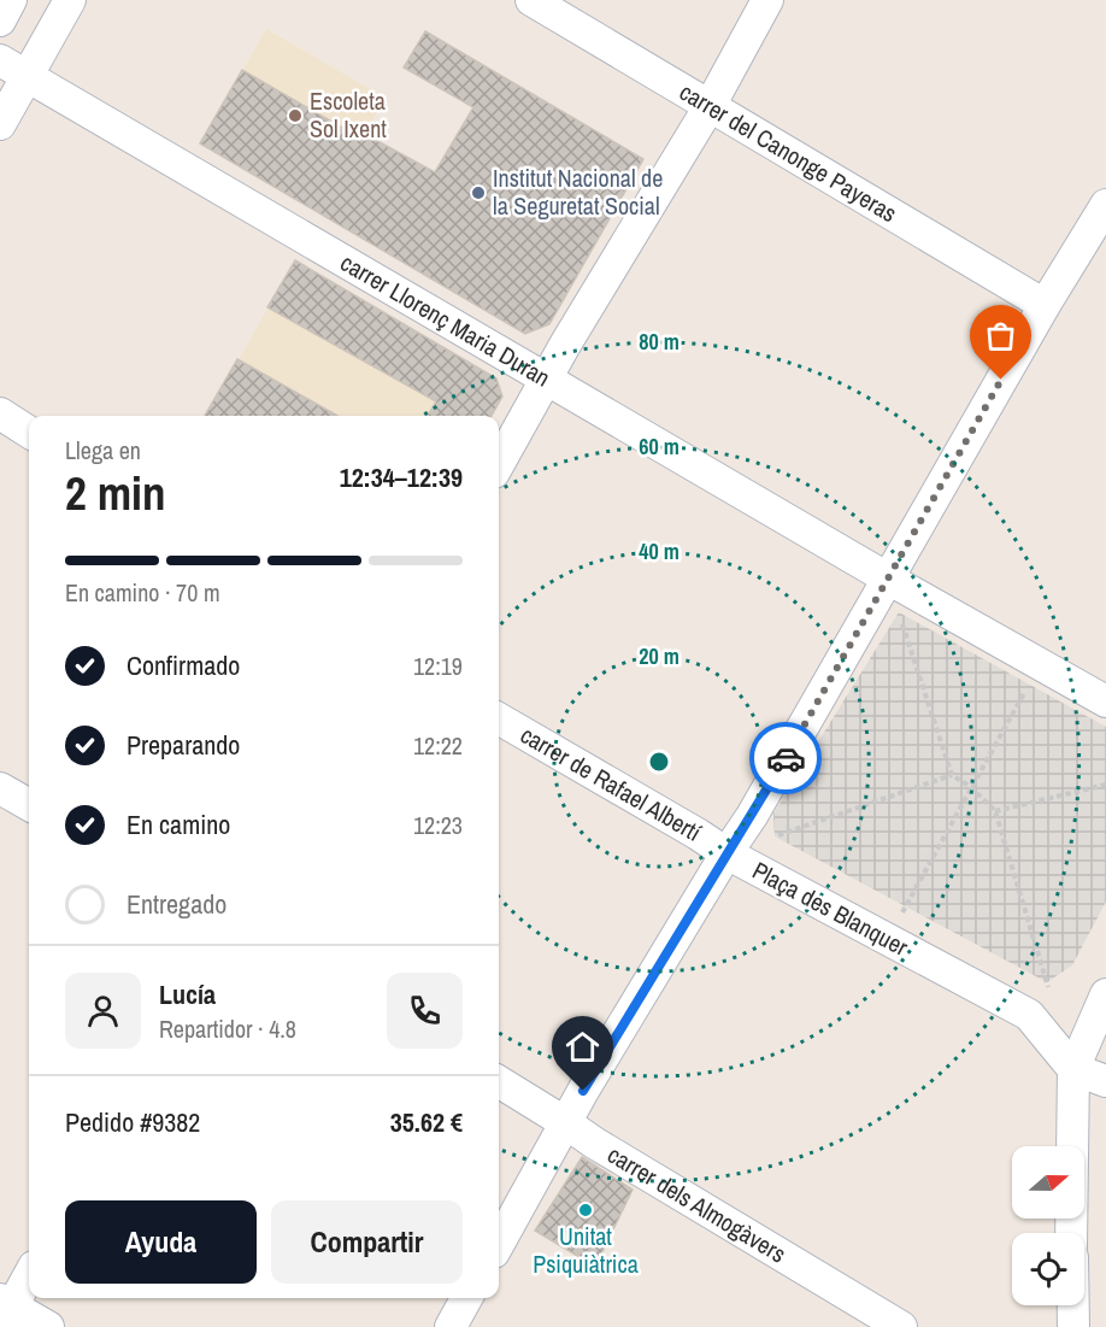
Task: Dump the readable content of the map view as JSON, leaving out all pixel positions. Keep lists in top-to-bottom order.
{
  "streets": {
    "street": [
      "carrer del Canonge Payeras",
      "carrer Llorenç Maria Duran",
      "carrer de Rafael Albertí",
      "Plaça des Blanquer",
      "carrer dels Almogàvers"
    ]
  },
  "crossings": [
    ["carrer del Canonge Payeras", "Plaça des Blanquer"],
    ["carrer Llorenç Maria Duran", "Plaça des Blanquer"],
    ["carrer de Rafael Albertí", "Plaça des Blanquer"]
  ],
  "places": ["Escoleta Sol Ixent", "Institut Nacional de la Seguretat Social", "Unitat Psiquiàtrica"],
  "north": "right",
  "page": {
    "heading": ["2 min", "Llega en", "12:34–12:39"],
    "panel": [
      "Lucía",
      "Repartidor · 4.8",
      "Pedido #9382",
      "35.62 €"
    ],
    "bar": "En camino · 70 m",
    "list": [
      ["Confirmado", "12:19"],
      ["Preparando", "12:22"],
      ["En camino", "12:23"],
      "Entregado"
    ],
    "buttons": ["Ayuda", "Compartir"]
  },
  "rings": [
    "80 m",
    "60 m",
    "40 m",
    "20 m"
  ]
}
